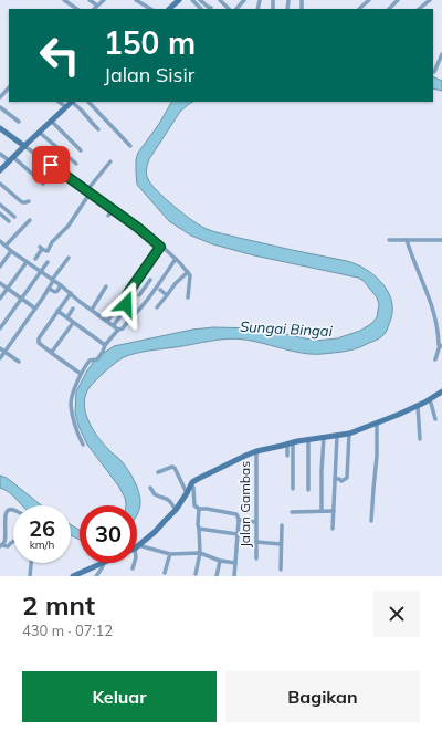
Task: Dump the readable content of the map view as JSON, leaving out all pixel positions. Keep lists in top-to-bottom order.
{
  "streets": {
    "street": ["Jalan Gambas"]
  },
  "water": ["Sungai Bingai"],
  "page": {
    "turn": ["150 m", "Jalan Sisir"],
    "speed": "26 km/h",
    "limit": "30",
    "heading": ["2 mnt", "430 m · 07:12"],
    "buttons": ["Keluar", "Bagikan"]
  }
}
